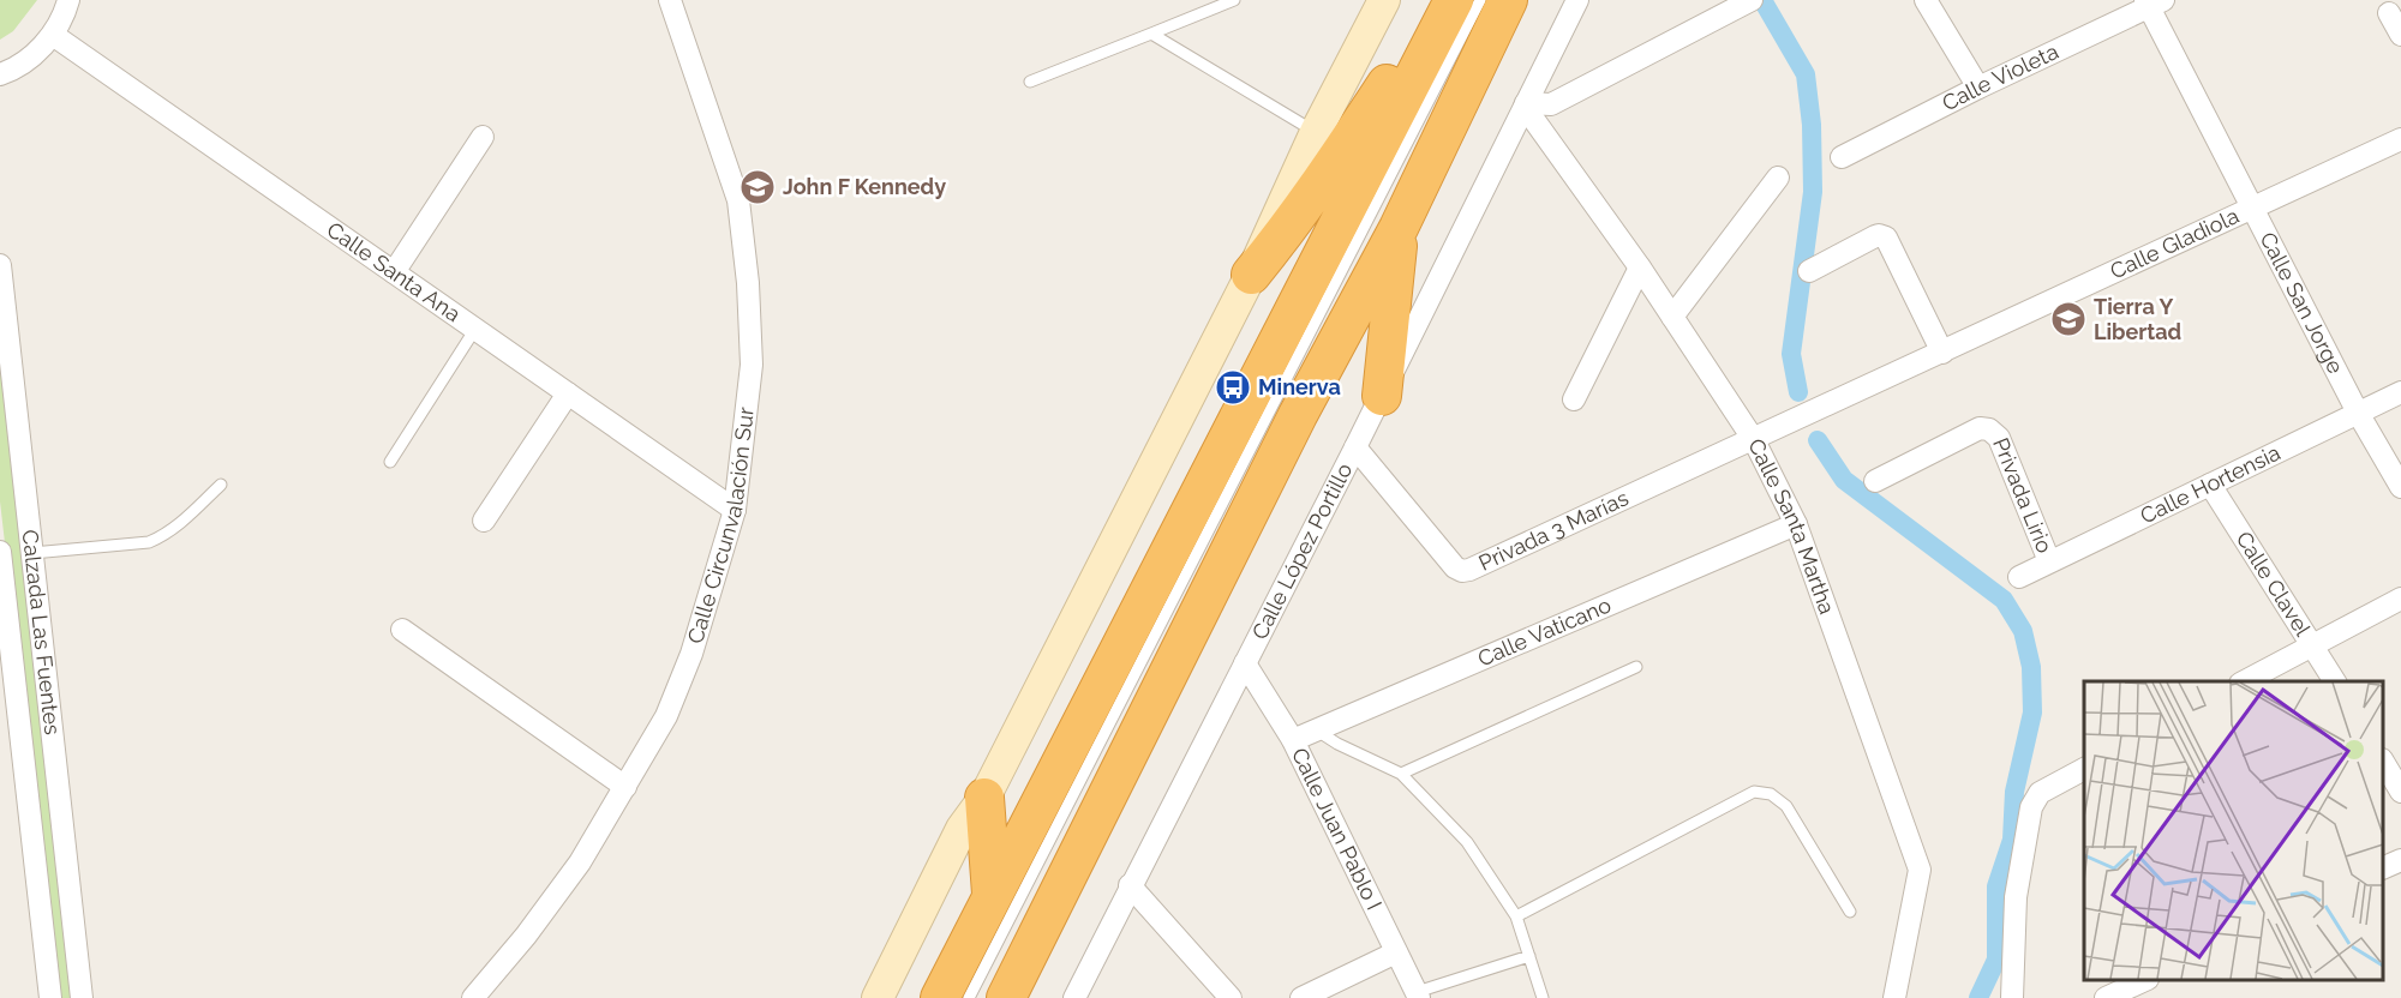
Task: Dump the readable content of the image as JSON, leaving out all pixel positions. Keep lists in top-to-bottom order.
{
  "streets": {
    "street": [
      "Calle Violeta",
      "Calle Gladiola",
      "Calle Santa Ana",
      "Calle San Jorge",
      "Calle Hortensia",
      "Privada Lirio",
      "Calle Circunvalación Sur",
      "Calle Santa Martha",
      "Privada 3 Marías",
      "Calle López Portillo",
      "Calle Clavel",
      "Calzada Las Fuentes",
      "Calle Vaticano",
      "Calle Juan Pablo I"
    ]
  },
  "crossings": [
    ["Calle Violeta", "Calle San Jorge"],
    ["Calle Gladiola", "Calle San Jorge"],
    ["Calle Gladiola", "Calle Santa Martha"],
    ["Calle Gladiola", "Privada 3 Marías"],
    ["Calle Santa Ana", "Calle Circunvalación Sur"],
    ["Calle San Jorge", "Calle Hortensia"],
    ["Calle Hortensia", "Privada Lirio"],
    ["Calle Hortensia", "Calle Clavel"],
    ["Calle Santa Martha", "Privada 3 Marías"],
    ["Calle Santa Martha", "Calle López Portillo"],
    ["Calle Santa Martha", "Calle Vaticano"],
    ["Privada 3 Marías", "Calle López Portillo"],
    ["Calle López Portillo", "Calle Juan Pablo I"],
    ["Calle Vaticano", "Calle Juan Pablo I"]
  ],
  "places": {
    "school or university": ["John F Kennedy", "Tierra Y Libertad"],
    "bus stop": ["Minerva"]
  }
}
